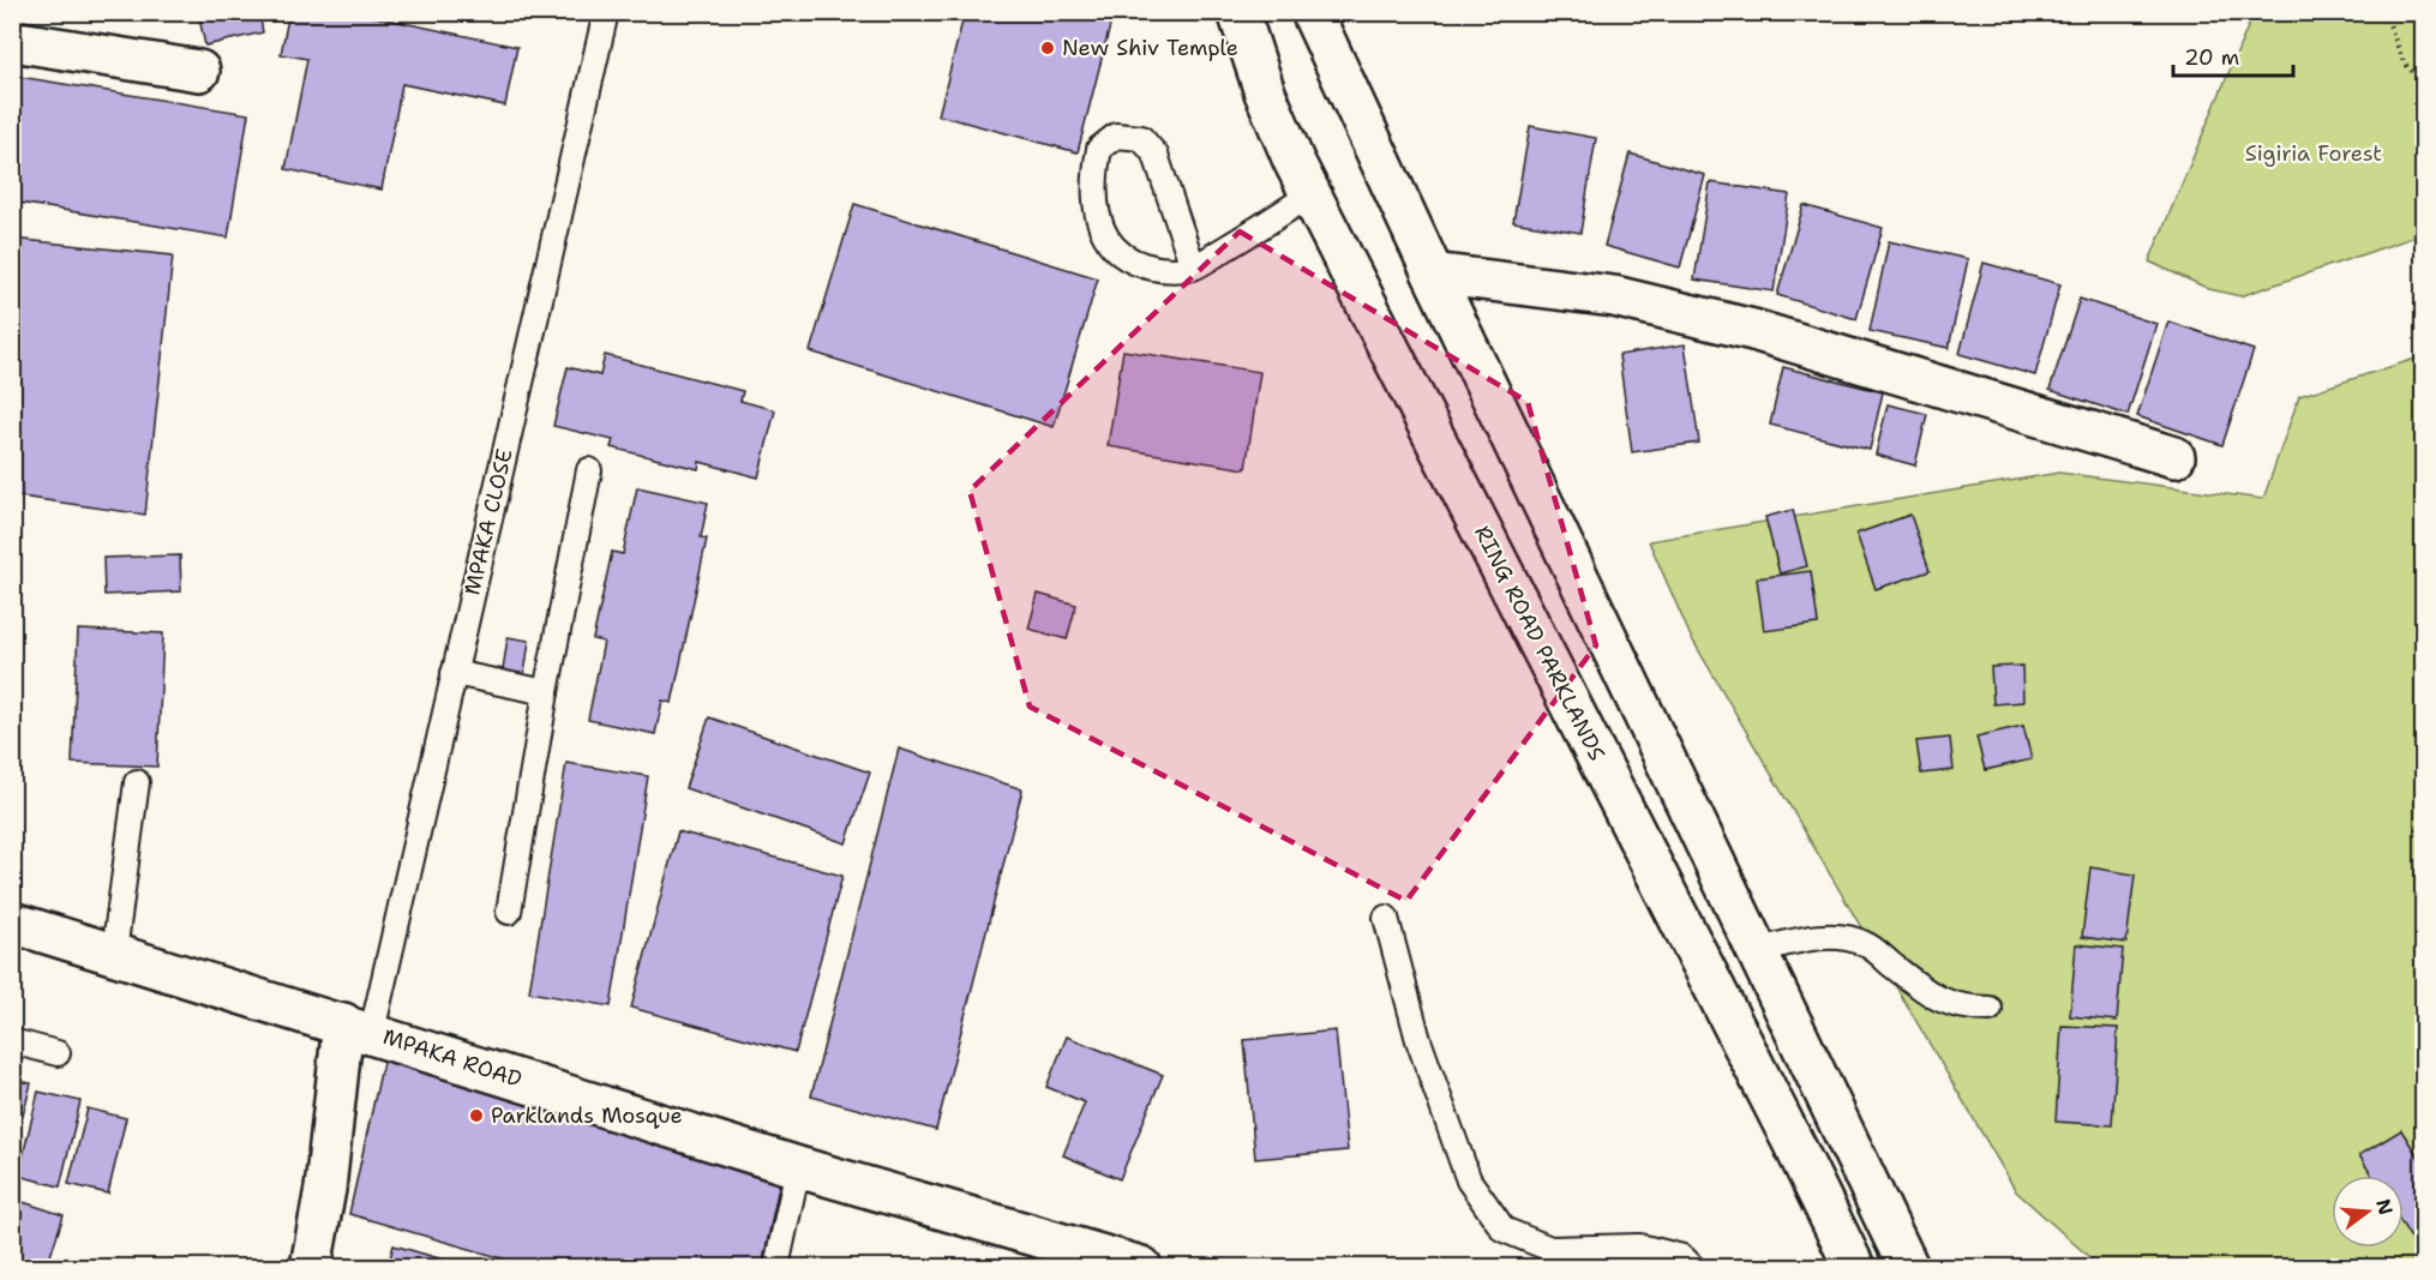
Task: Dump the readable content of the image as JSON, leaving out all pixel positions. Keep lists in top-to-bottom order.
{
  "streets": {
    "street": ["RING ROAD PARKLANDS", "MPAKA ROAD"],
    "lane": ["MPAKA CLOSE"]
  },
  "crossings": [
    ["MPAKA CLOSE", "MPAKA ROAD"]
  ],
  "parks": ["Sigiria Forest"],
  "places": ["New Shiv Temple", "Parklands Mosque"],
  "scale_bar": "20 m",
  "north": "right"
}
